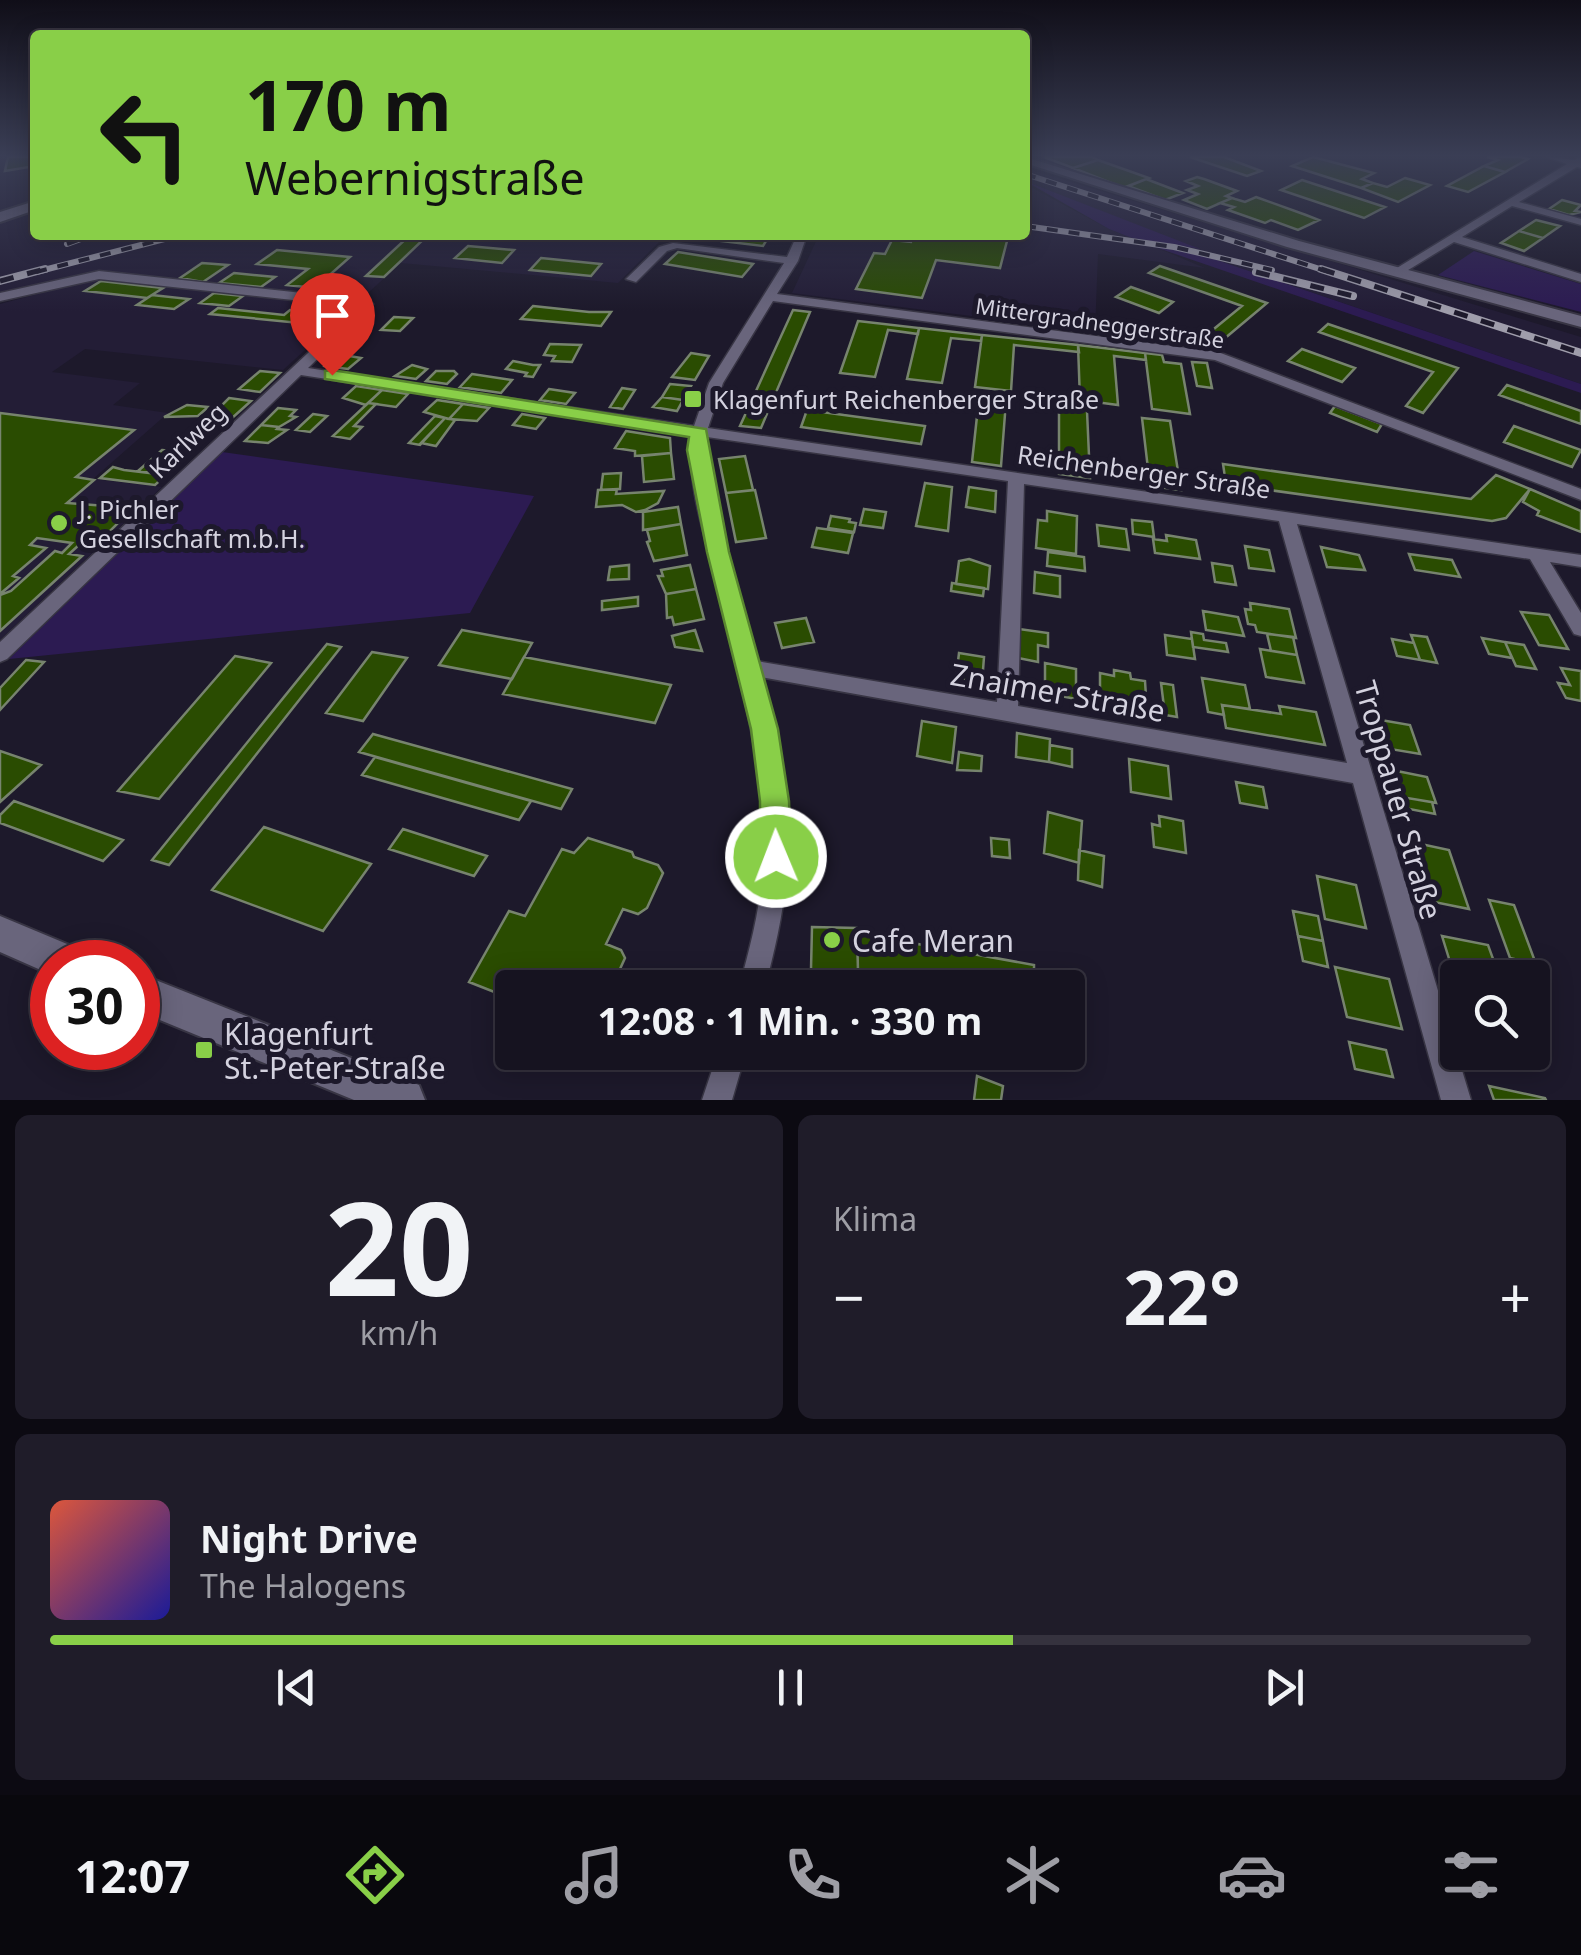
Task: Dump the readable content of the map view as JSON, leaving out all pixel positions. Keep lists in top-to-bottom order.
{
  "streets": {
    "street": [
      "Mittergradneggerstraße",
      "Karlweg",
      "Reichenberger Straße",
      "Znaimer Straße",
      "Troppauer Straße"
    ]
  },
  "crossings": [
    ["Karlweg", "Reichenberger Straße"],
    ["Reichenberger Straße", "Troppauer Straße"],
    ["Znaimer Straße", "Troppauer Straße"]
  ],
  "places": {
    "transit": ["Klagenfurt Reichenberger Straße", "Klagenfurt St.-Peter-Straße"],
    "other": ["J. Pichler Gesellschaft m.b.H.", "Cafe Meran"]
  },
  "page": {
    "turn": ["170 m", "Webernigstraße"],
    "limit": "30",
    "trip": "12:08 · 1 Min. · 330 m",
    "tile": [
      ["20", "km/h"],
      "Klima"
    ],
    "heat": ["−", "22°", "+"],
    "song": ["Night Drive", "The Halogens"],
    "tabs": "12:07"
  }
}
